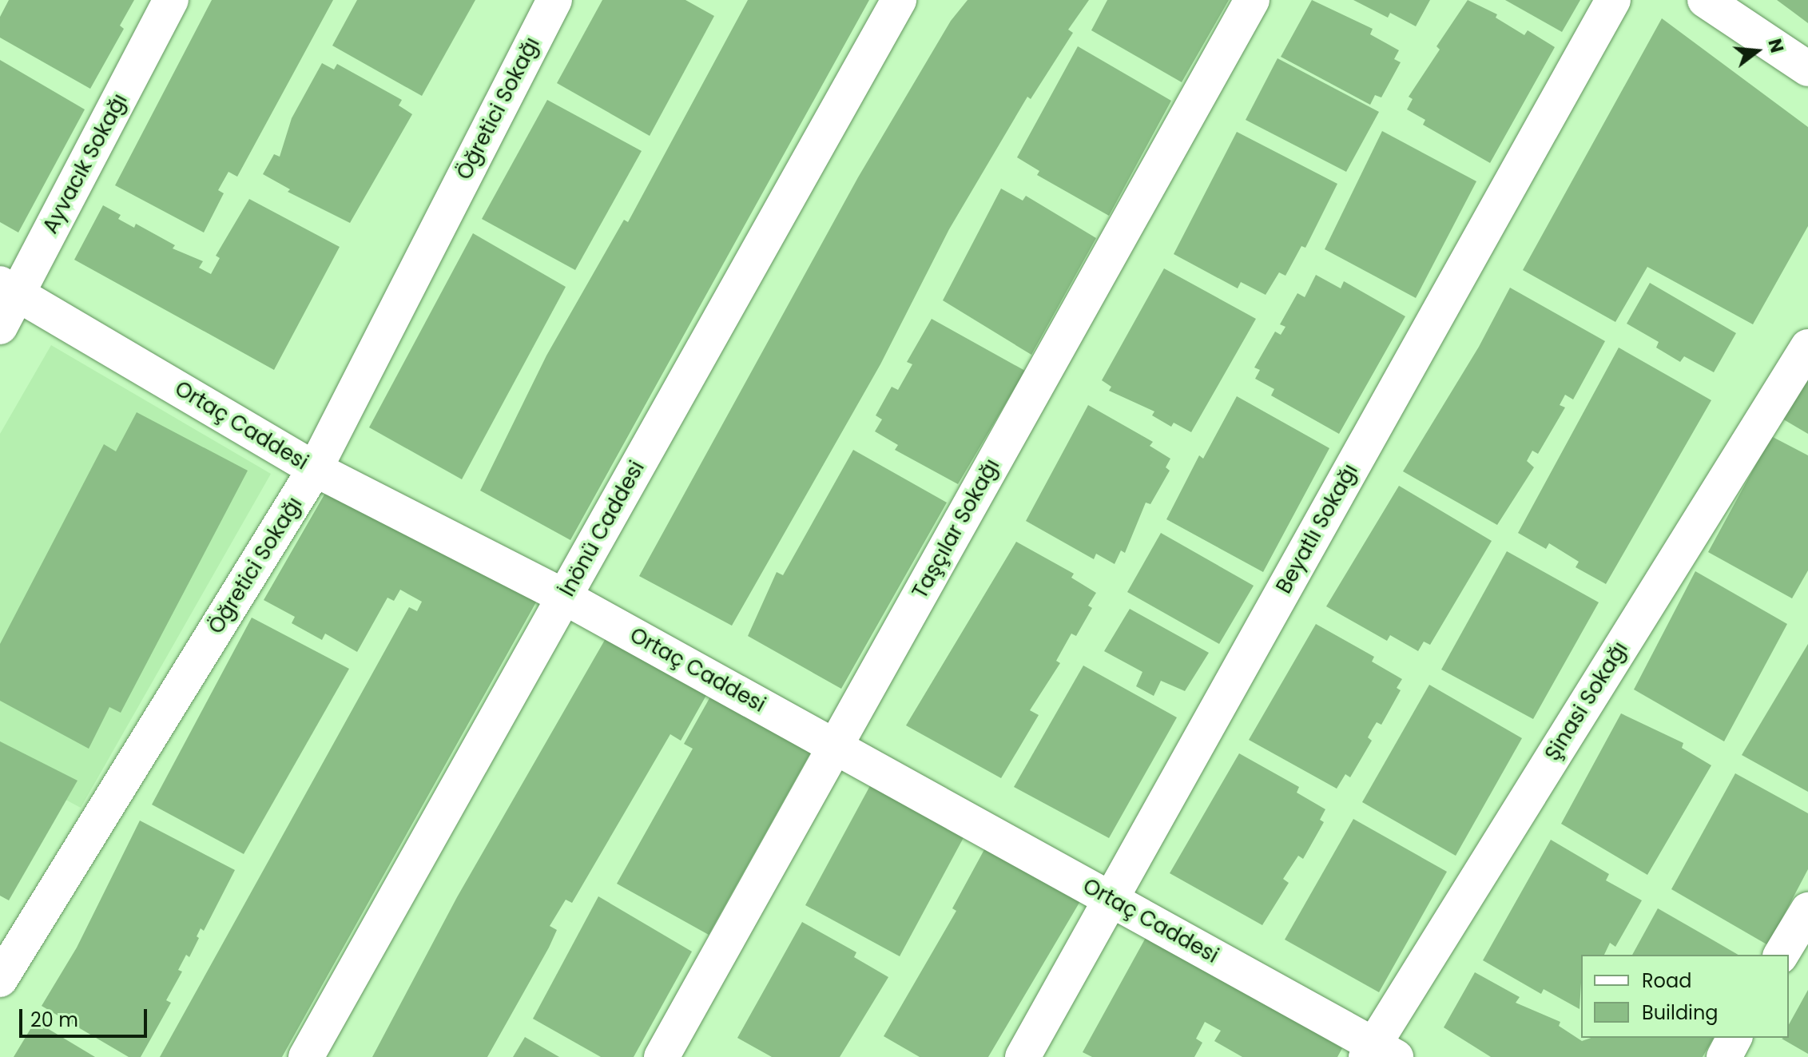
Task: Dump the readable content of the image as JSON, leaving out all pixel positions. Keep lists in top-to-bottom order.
{
  "streets": {
    "street": [
      "Öğretici Sokağı",
      "Ayvacık Sokağı",
      "Ortaç Caddesi",
      "İnönü Caddesi",
      "Taşçılar Sokağı",
      "Beyatlı Sokağı",
      "Şinasi Sokağı"
    ]
  },
  "crossings": [
    ["Öğretici Sokağı", "Ortaç Caddesi"],
    ["Ayvacık Sokağı", "Ortaç Caddesi"],
    ["Ortaç Caddesi", "İnönü Caddesi"],
    ["Ortaç Caddesi", "Taşçılar Sokağı"],
    ["Ortaç Caddesi", "Beyatlı Sokağı"],
    ["Ortaç Caddesi", "Şinasi Sokağı"]
  ],
  "legend": ["Road", "Building"],
  "scale_bar": "20 m",
  "north": "right"
}
